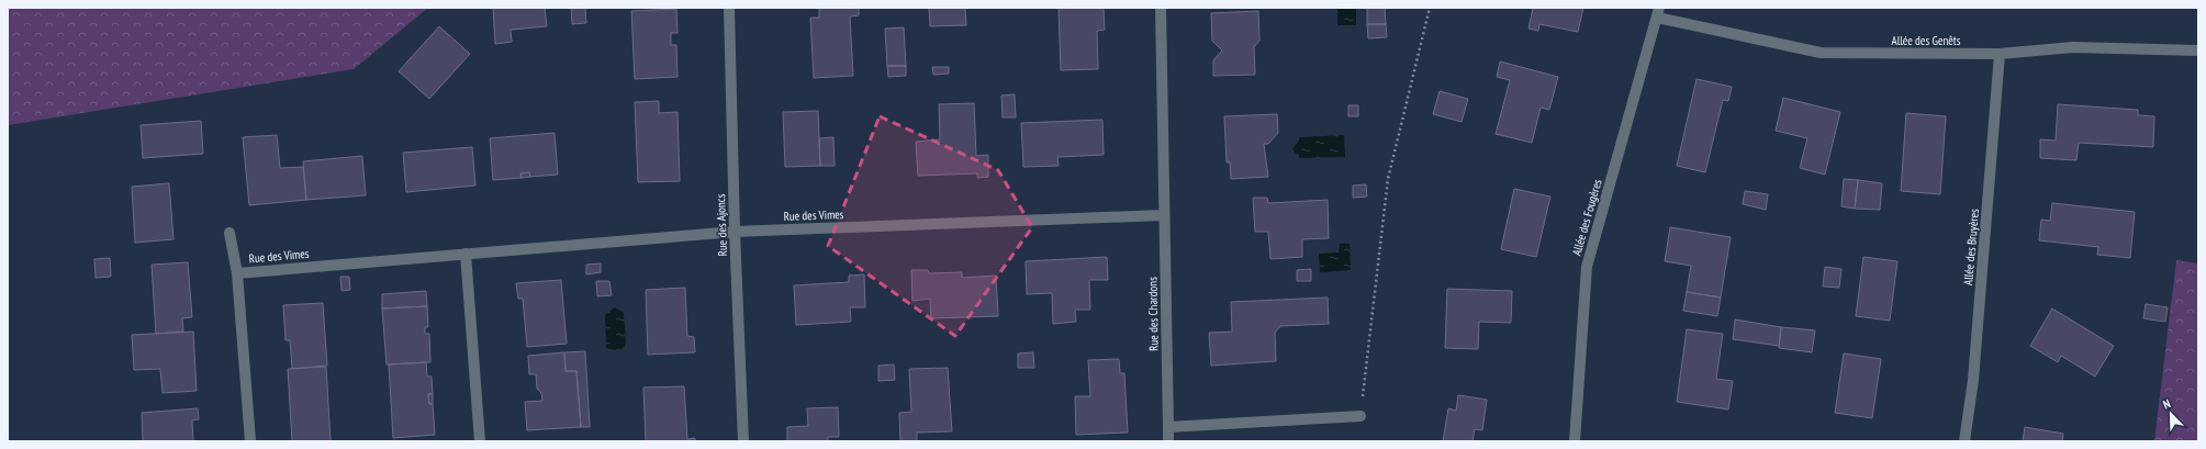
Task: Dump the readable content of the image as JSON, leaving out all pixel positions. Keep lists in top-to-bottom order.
{
  "streets": {
    "street": [
      "Allée des Genêts",
      "Rue des Vimes",
      "Allée des Fougères",
      "Rue des Ajoncs",
      "Allée des Bruyères",
      "Rue des Chardons"
    ]
  },
  "crossings": [
    ["Allée des Genêts", "Allée des Fougères"],
    ["Allée des Genêts", "Allée des Bruyères"],
    ["Rue des Vimes", "Rue des Ajoncs"],
    ["Rue des Vimes", "Rue des Chardons"]
  ],
  "north": "top left"
}
